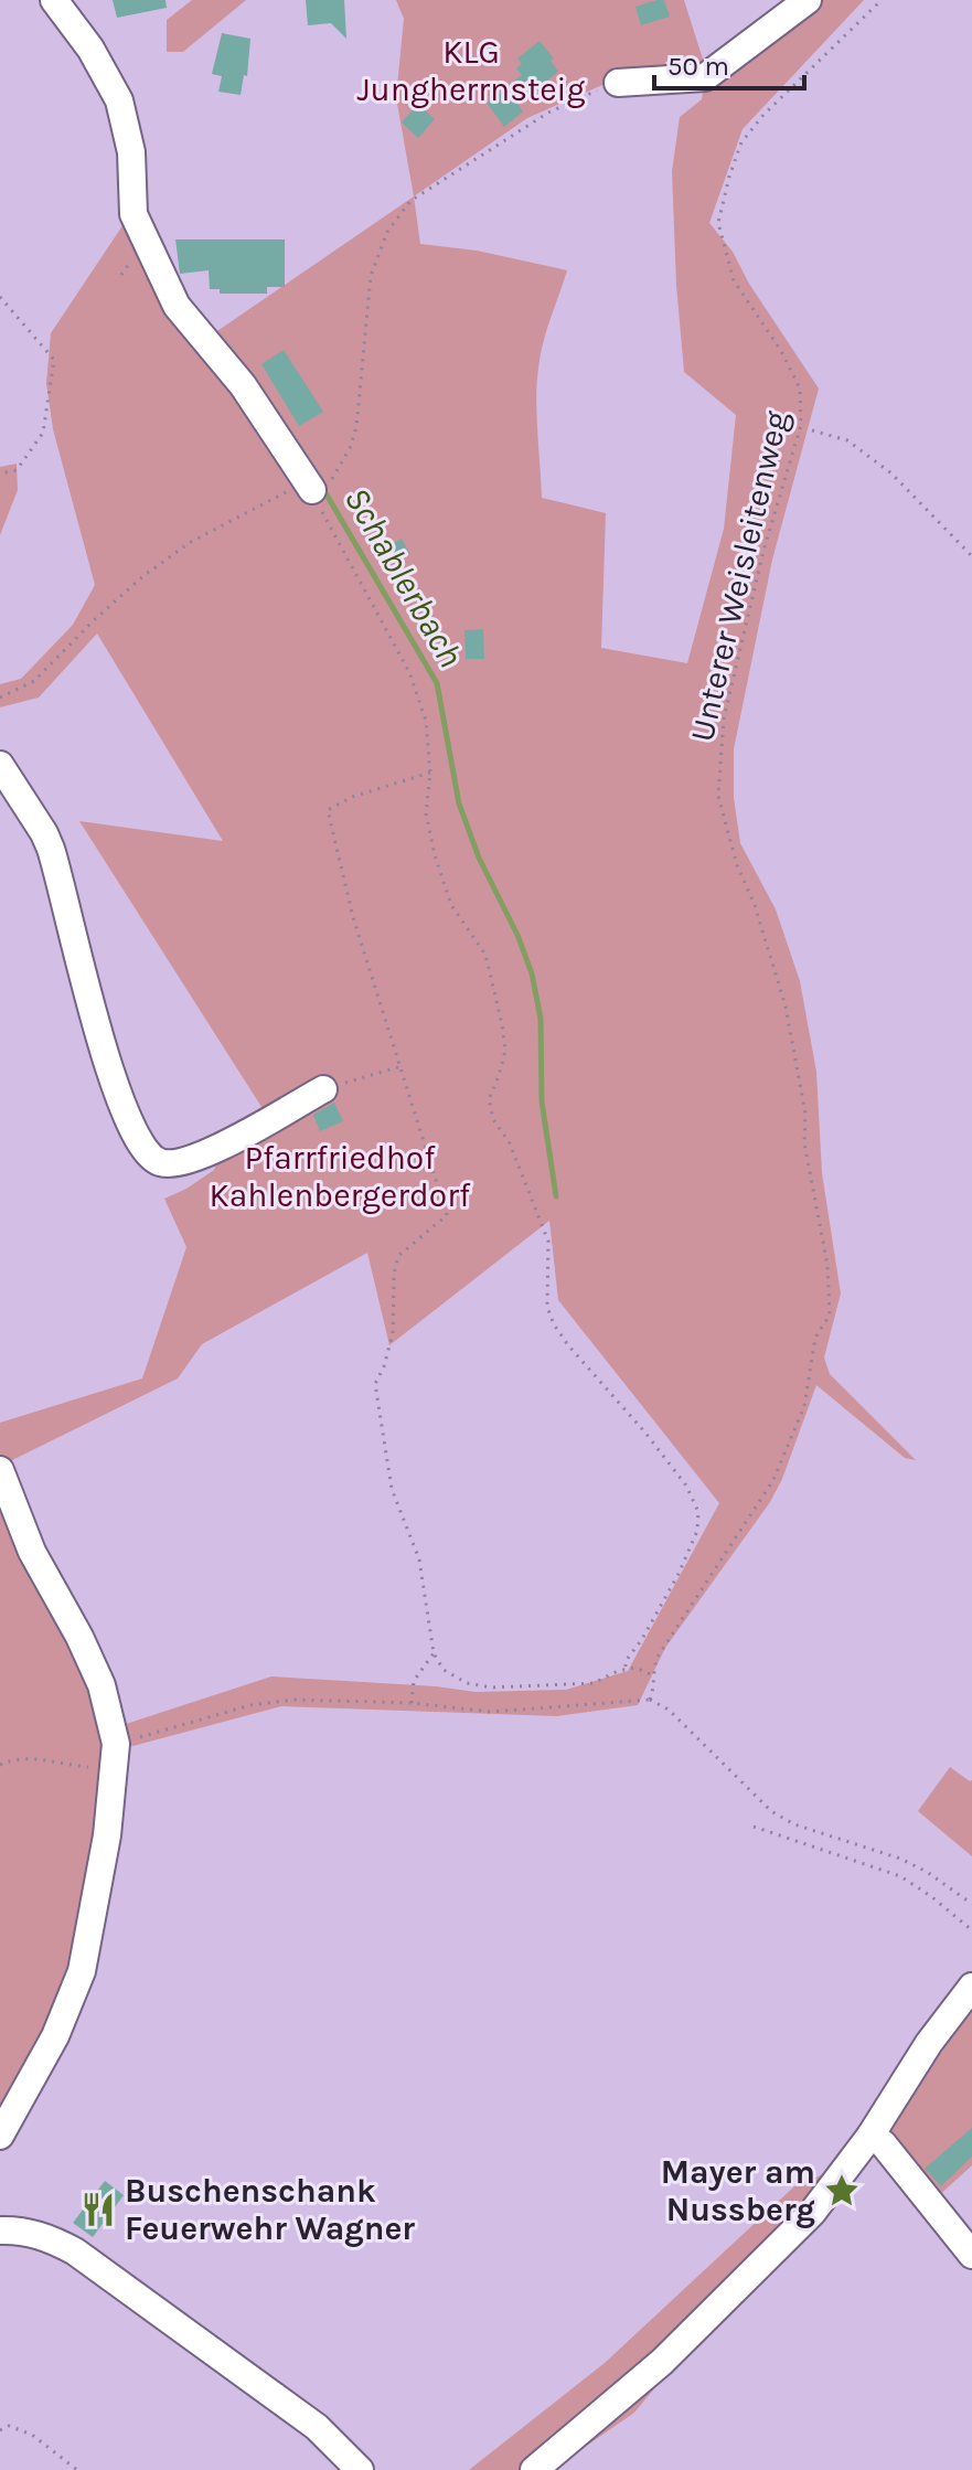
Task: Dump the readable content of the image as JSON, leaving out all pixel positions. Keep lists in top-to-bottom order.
{
  "streets": {
    "path": ["Unterer Weisleitenweg"]
  },
  "water": ["Schablerbach"],
  "parks": ["KLG Jungherrnsteig", "Pfarrfriedhof Kahlenbergerdorf"],
  "places": {
    "place": ["Mayer am Nussberg"],
    "restaurant": ["Buschenschank Feuerwehr Wagner"]
  },
  "scale_bar": "50 m"
}
